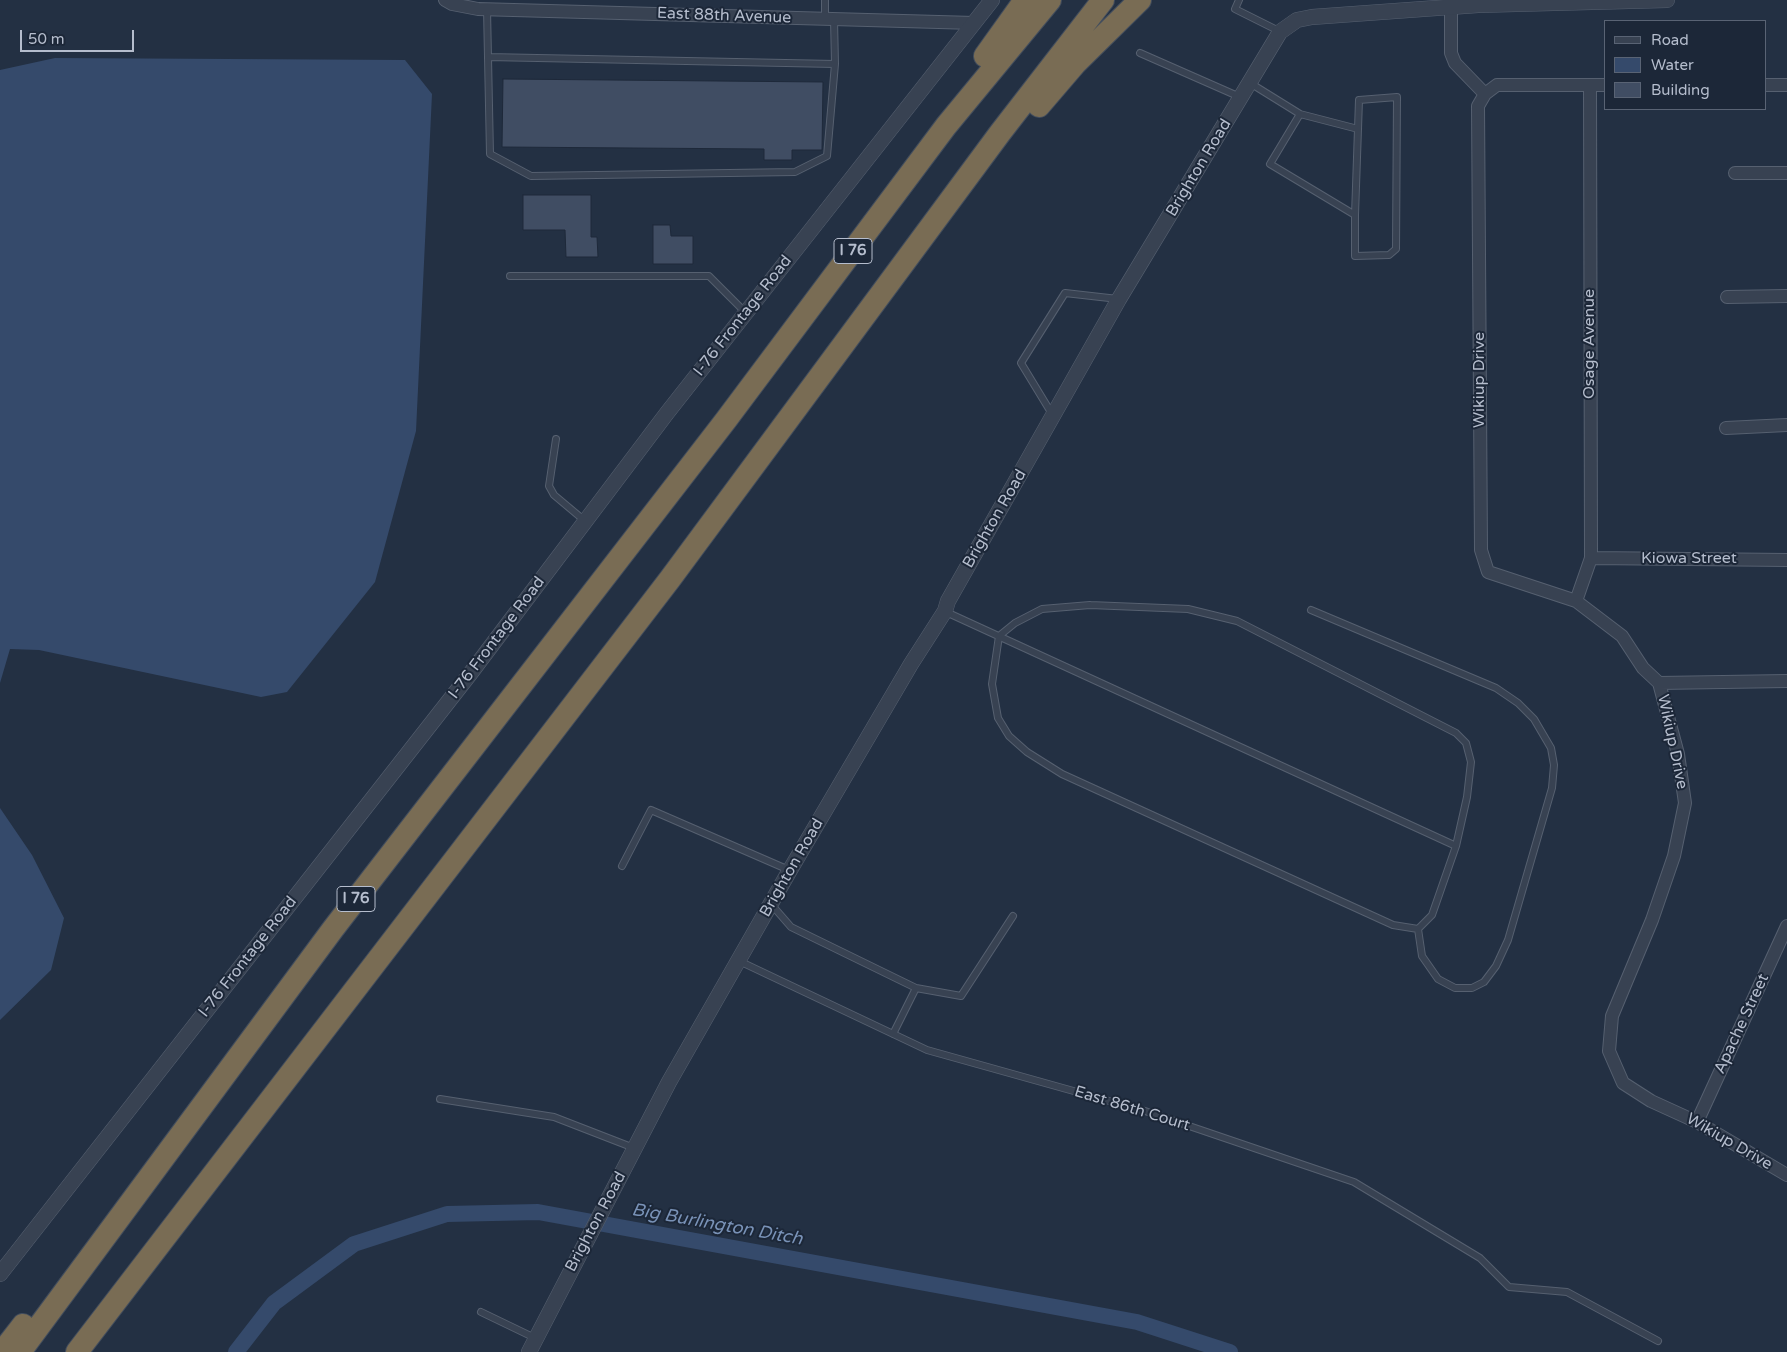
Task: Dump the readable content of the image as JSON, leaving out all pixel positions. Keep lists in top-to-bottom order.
{
  "streets": {
    "highway": ["I 76"],
    "street": [
      "East 88th Avenue",
      "Brighton Road",
      "I-76 Frontage Road",
      "Osage Avenue",
      "Wikiup Drive",
      "Kiowa Street",
      "Apache Street"
    ],
    "lane": ["East 86th Court"]
  },
  "crossings": [
    ["East 88th Avenue", "I-76 Frontage Road"],
    ["Brighton Road", "East 86th Court"],
    ["Osage Avenue", "Wikiup Drive"],
    ["Osage Avenue", "Kiowa Street"],
    ["Wikiup Drive", "Apache Street"]
  ],
  "water": ["Big Burlington Ditch"],
  "legend": ["Road", "Water", "Building"],
  "scale_bar": "50 m"
}
